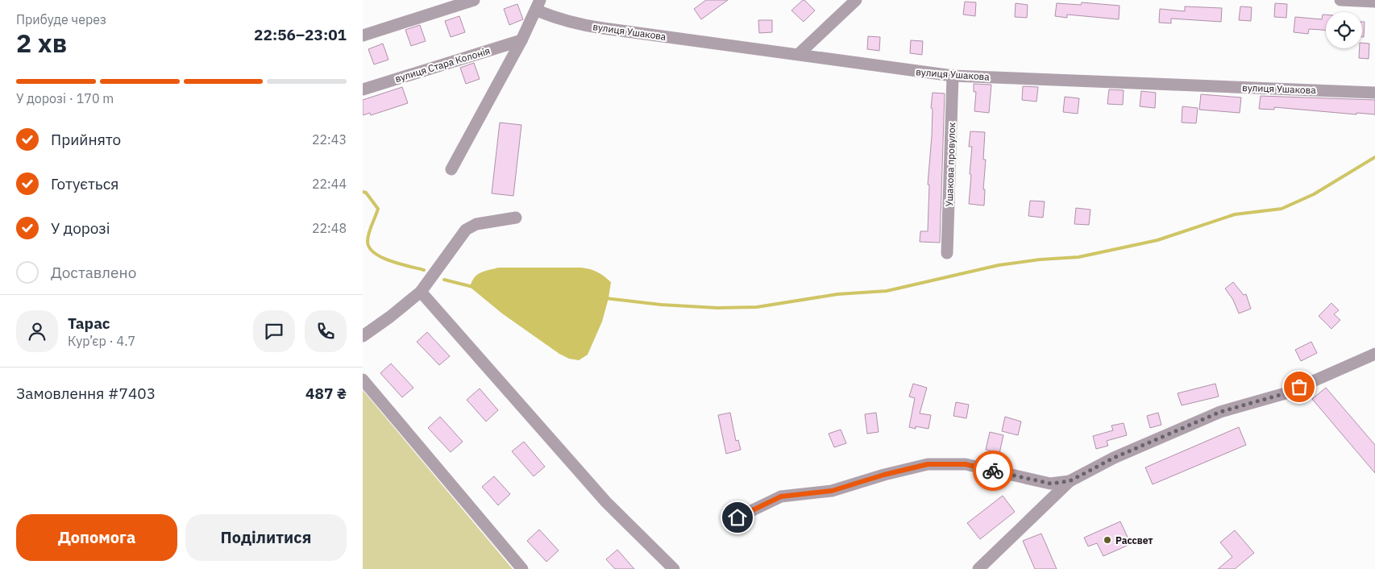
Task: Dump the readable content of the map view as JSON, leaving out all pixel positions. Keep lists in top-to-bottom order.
{
  "streets": {
    "street": ["вулиця Ушакова", "вулиця Стара Колонія", "Ушакова провулок"]
  },
  "crossings": [
    ["вулиця Ушакова", "Ушакова провулок"]
  ],
  "places": ["Рассвет"],
  "page": {
    "heading": ["2 хв", "Прибуде через", "22:56–23:01"],
    "panel": [
      "Тарас",
      "Кур’єр · 4.7",
      "Замовлення #7403",
      "487 ₴"
    ],
    "bar": "У дорозі · 170 m",
    "list": [
      ["Прийнято", "22:43"],
      ["Готується", "22:44"],
      ["У дорозі", "22:48"],
      "Доставлено"
    ],
    "buttons": ["Допомога", "Поділитися"]
  }
}
